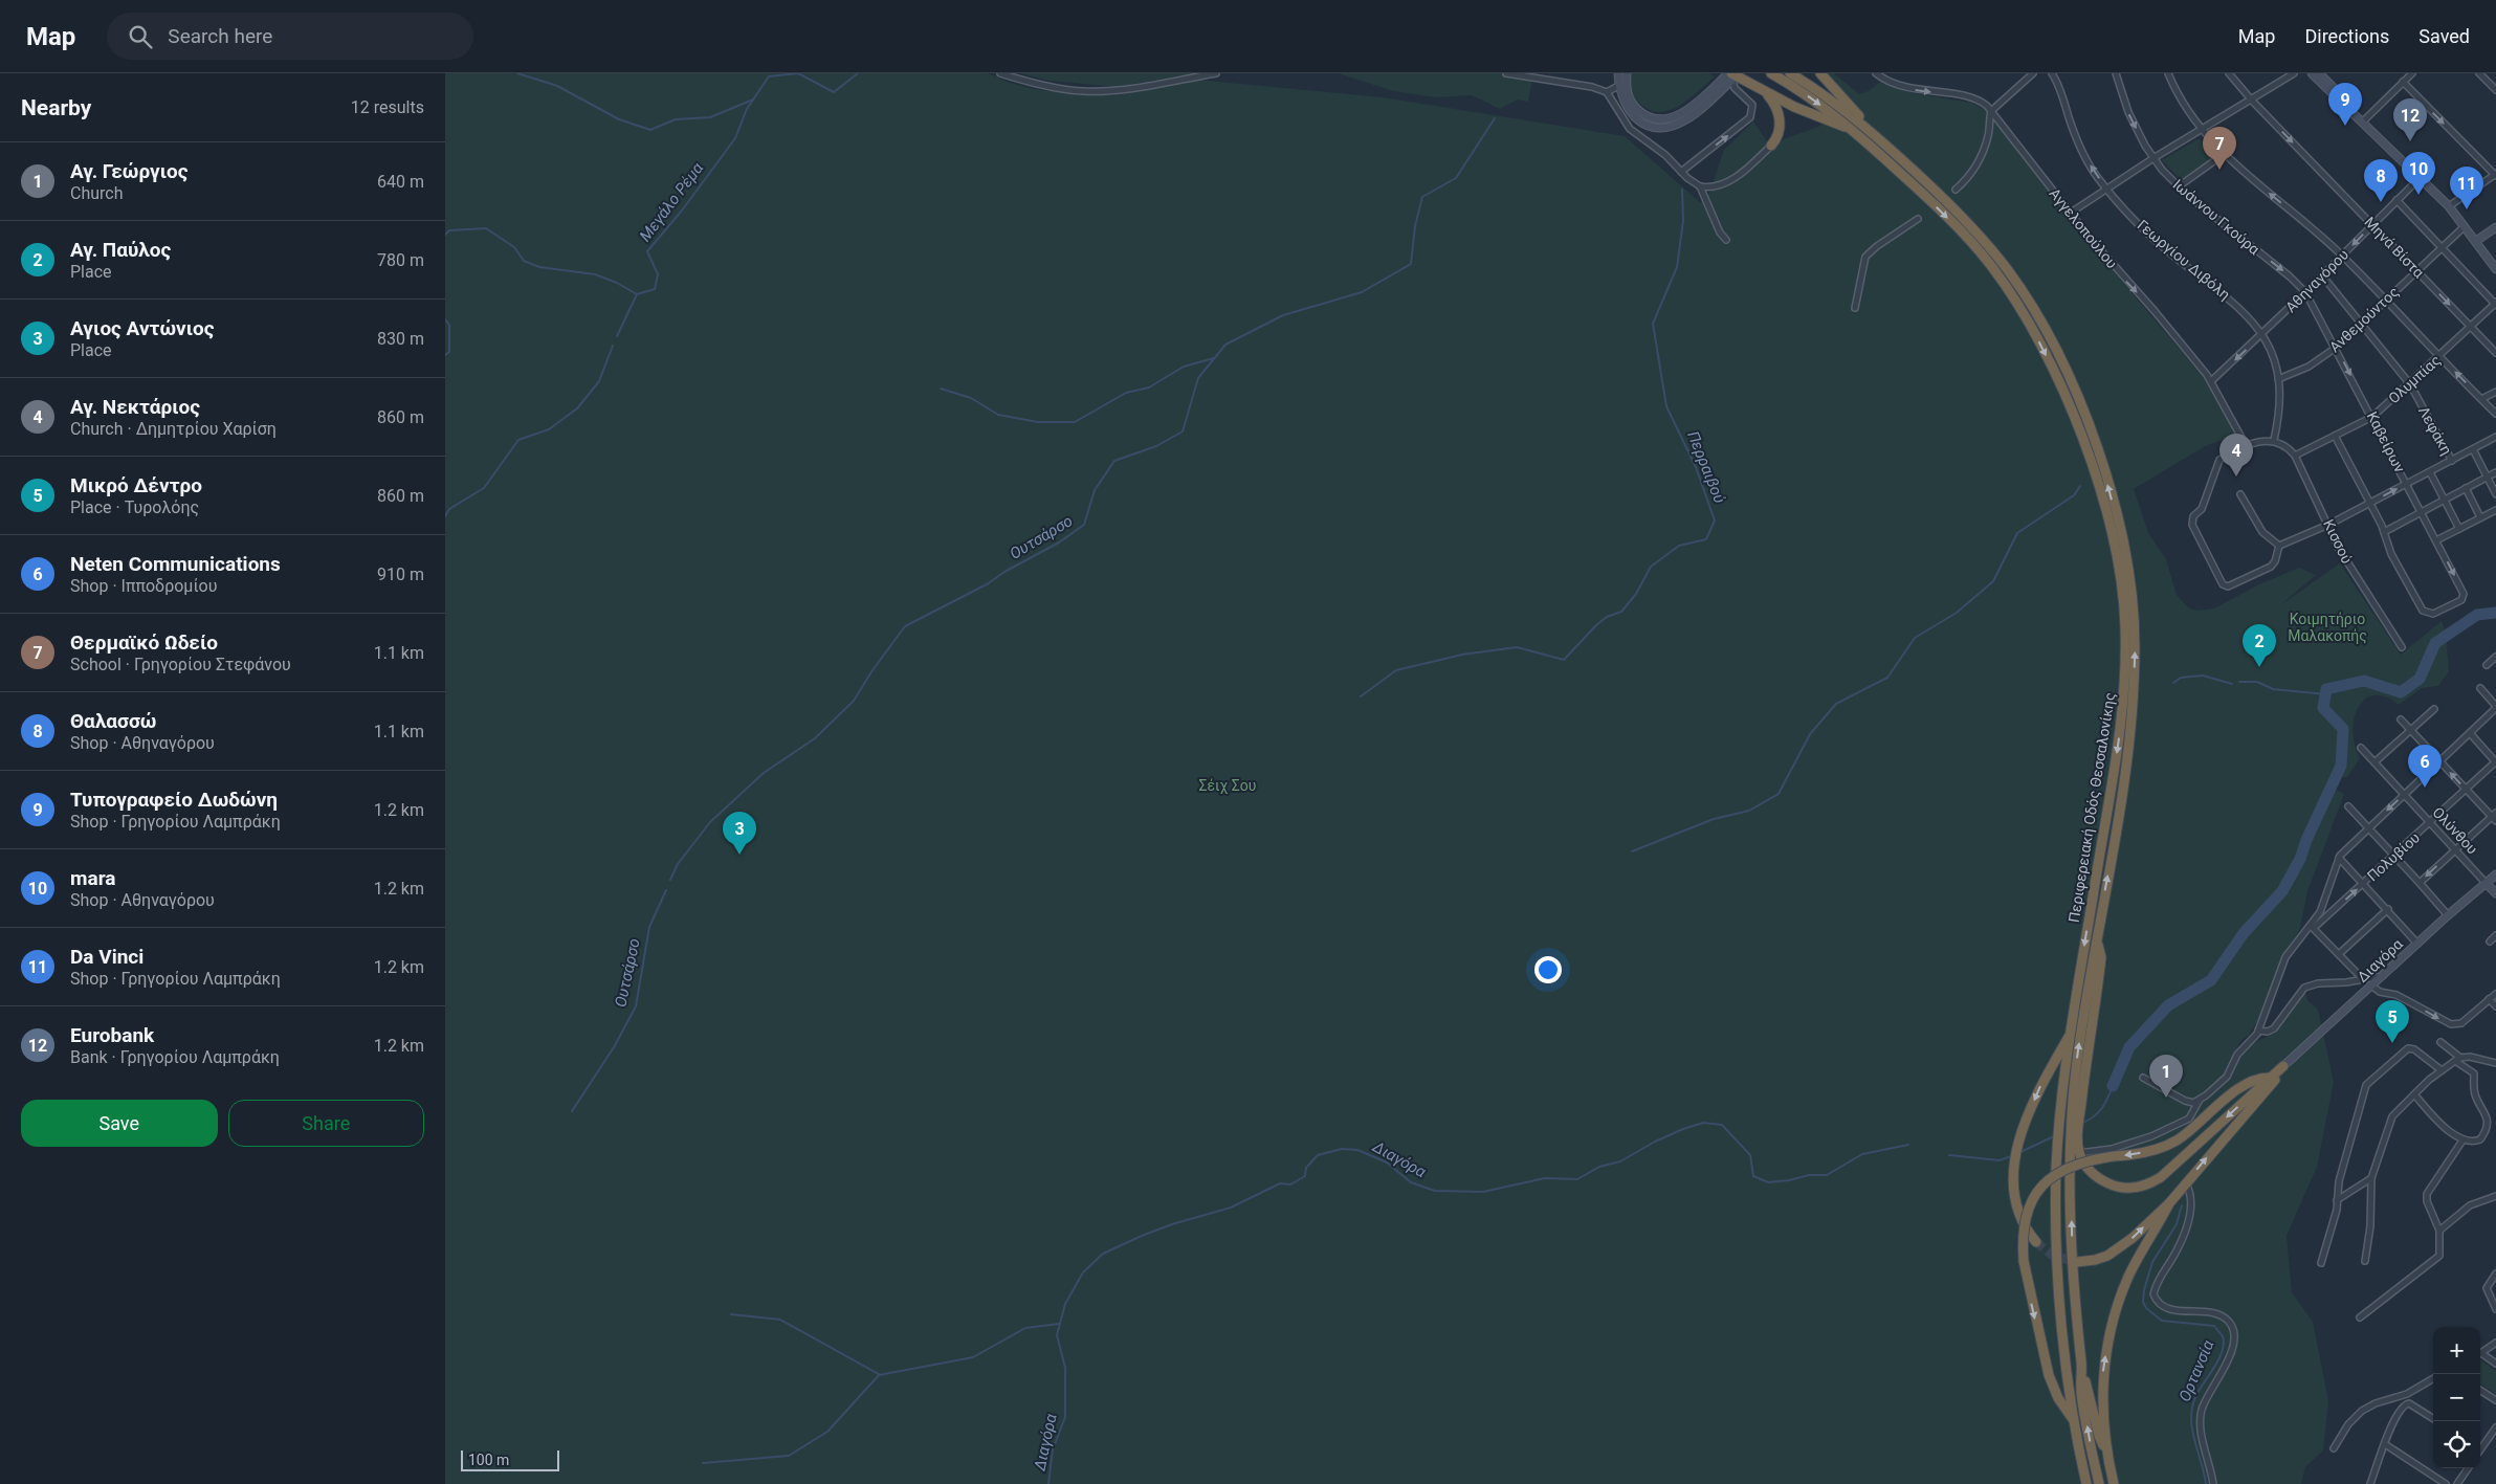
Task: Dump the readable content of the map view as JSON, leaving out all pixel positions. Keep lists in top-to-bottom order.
{
  "streets": {
    "highway": ["Περιφερειακή Οδός Θεσσαλονίκης"],
    "main road": ["Ολύνθου", "Διαγόρα"],
    "street": [
      "Ιωάννου Γκούρα",
      "Αγγελοπούλου",
      "Μηνά Βίστα",
      "Γεωργίου Διβόλη",
      "Αθηναγόρου",
      "Ανθεμούντος",
      "Ολυμπίας",
      "Λεφάκη",
      "Καβείρων",
      "Κισσού",
      "Πολυβίου"
    ]
  },
  "crossings": [
    ["Ιωάννου Γκούρα", "Αθηναγόρου"],
    ["Ιωάννου Γκούρα", "Καβείρων"],
    ["Αγγελοπούλου", "Αθηναγόρου"],
    ["Μηνά Βίστα", "Αθηναγόρου"],
    ["Μηνά Βίστα", "Ανθεμούντος"],
    ["Μηνά Βίστα", "Ολυμπίας"],
    ["Γεωργίου Διβόλη", "Αθηναγόρου"],
    ["Γεωργίου Διβόλη", "Ανθεμούντος"],
    ["Γεωργίου Διβόλη", "Κισσού"],
    ["Αθηναγόρου", "Λεφάκη"],
    ["Αθηναγόρου", "Καβείρων"],
    ["Ανθεμούντος", "Λεφάκη"],
    ["Ανθεμούντος", "Καβείρων"],
    ["Ολυμπίας", "Λεφάκη"],
    ["Ολυμπίας", "Καβείρων"],
    ["Ολυμπίας", "Κισσού"],
    ["Ολύνθου", "Πολυβίου"],
    ["Ολύνθου", "Διαγόρα"]
  ],
  "one_way": ["Ιωάννου Γκούρα", "Αγγελοπούλου", "Αθηναγόρου"],
  "water": [
    "Μεγάλο Ρέμα",
    "Περραιβού",
    "Ουτσάρσο",
    "Διαγόρα",
    "Ορτανσία"
  ],
  "parks": ["Κοιμητήριο Μαλακοπής", "Σέιχ Σου"],
  "scale_bar": "100 m",
  "page": {
    "header": "Map",
    "search": "Search here",
    "nav": ["Map", "Directions", "Saved"],
    "heading": ["Nearby", "12 results"],
    "pins": [
      "9",
      "12",
      "7",
      "10",
      "8",
      "11",
      "4",
      "2",
      "6",
      "3",
      "5",
      "1"
    ],
    "list": [
      {
        "mark": "1",
        "name": "Αγ. Γεώργιος",
        "note": "Church",
        "value": "640 m"
      },
      {
        "mark": "2",
        "name": "Αγ. Παύλος",
        "note": "Place",
        "value": "780 m"
      },
      {
        "mark": "3",
        "name": "Αγιος Αντώνιος",
        "note": "Place",
        "value": "830 m"
      },
      {
        "mark": "4",
        "name": "Αγ. Νεκτάριος",
        "note": "Church · Δημητρίου Χαρίση",
        "value": "860 m"
      },
      {
        "mark": "5",
        "name": "Μικρό Δέντρο",
        "note": "Place · Τυρολόης",
        "value": "860 m"
      },
      {
        "mark": "6",
        "name": "Neten Communications",
        "note": "Shop · Ιπποδρομίου",
        "value": "910 m"
      },
      {
        "mark": "7",
        "name": "Θερμαϊκό Ωδείο",
        "note": "School · Γρηγορίου Στεφάνου",
        "value": "1.1 km"
      },
      {
        "mark": "8",
        "name": "Θαλασσώ",
        "note": "Shop · Αθηναγόρου",
        "value": "1.1 km"
      },
      {
        "mark": "9",
        "name": "Τυπογραφείο Δωδώνη",
        "note": "Shop · Γρηγορίου Λαμπράκη",
        "value": "1.2 km"
      },
      {
        "mark": "10",
        "name": "mara",
        "note": "Shop · Αθηναγόρου",
        "value": "1.2 km"
      },
      {
        "mark": "11",
        "name": "Da Vinci",
        "note": "Shop · Γρηγορίου Λαμπράκη",
        "value": "1.2 km"
      },
      {
        "mark": "12",
        "name": "Eurobank",
        "note": "Bank · Γρηγορίου Λαμπράκη",
        "value": "1.2 km"
      }
    ],
    "buttons": ["Save", "Share"],
    "map_buttons": ["+", "−"],
    "scale": "100 m"
  }
}
